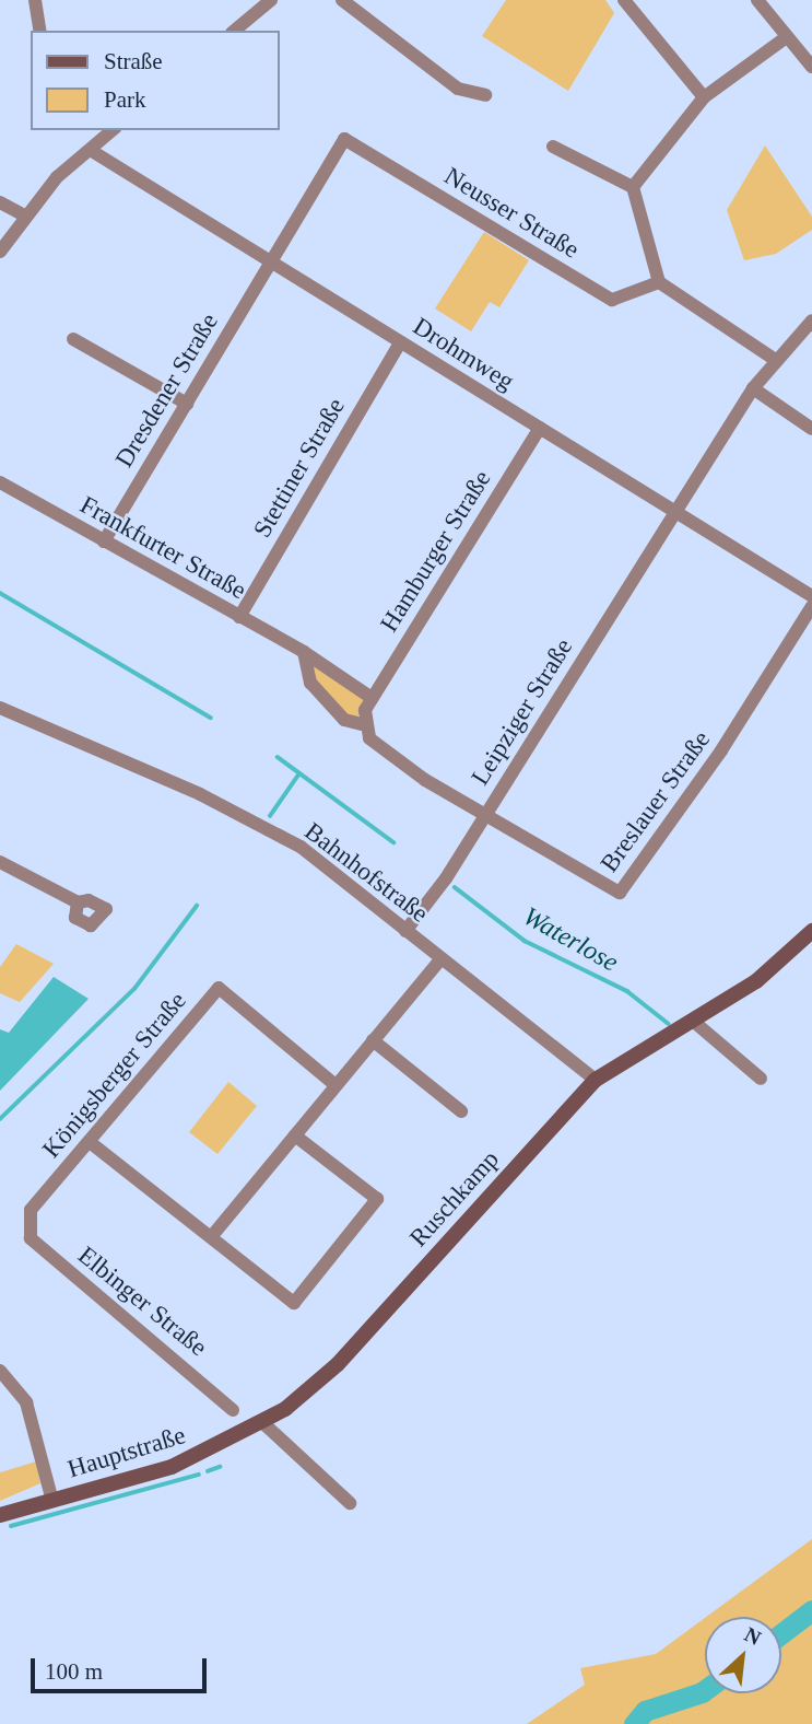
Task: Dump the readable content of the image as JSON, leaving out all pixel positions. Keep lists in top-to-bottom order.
{
  "streets": {
    "main road": ["Ruschkamp", "Hauptstraße"],
    "street": [
      "Neusser Straße",
      "Drohmweg",
      "Dresdener Straße",
      "Stettiner Straße",
      "Frankfurter Straße",
      "Hamburger Straße",
      "Leipziger Straße",
      "Breslauer Straße",
      "Bahnhofstraße",
      "Königsberger Straße",
      "Elbinger Straße"
    ]
  },
  "crossings": [
    ["Neusser Straße", "Dresdener Straße"],
    ["Drohmweg", "Dresdener Straße"],
    ["Drohmweg", "Stettiner Straße"],
    ["Drohmweg", "Hamburger Straße"],
    ["Drohmweg", "Leipziger Straße"],
    ["Dresdener Straße", "Frankfurter Straße"],
    ["Stettiner Straße", "Frankfurter Straße"],
    ["Frankfurter Straße", "Hamburger Straße"],
    ["Leipziger Straße", "Breslauer Straße"],
    ["Leipziger Straße", "Bahnhofstraße"],
    ["Bahnhofstraße", "Ruschkamp"],
    ["Königsberger Straße", "Elbinger Straße"],
    ["Ruschkamp", "Hauptstraße"]
  ],
  "water": ["Waterlose"],
  "legend": ["Straße", "Park"],
  "scale_bar": "100 m",
  "north": "top right"
}
